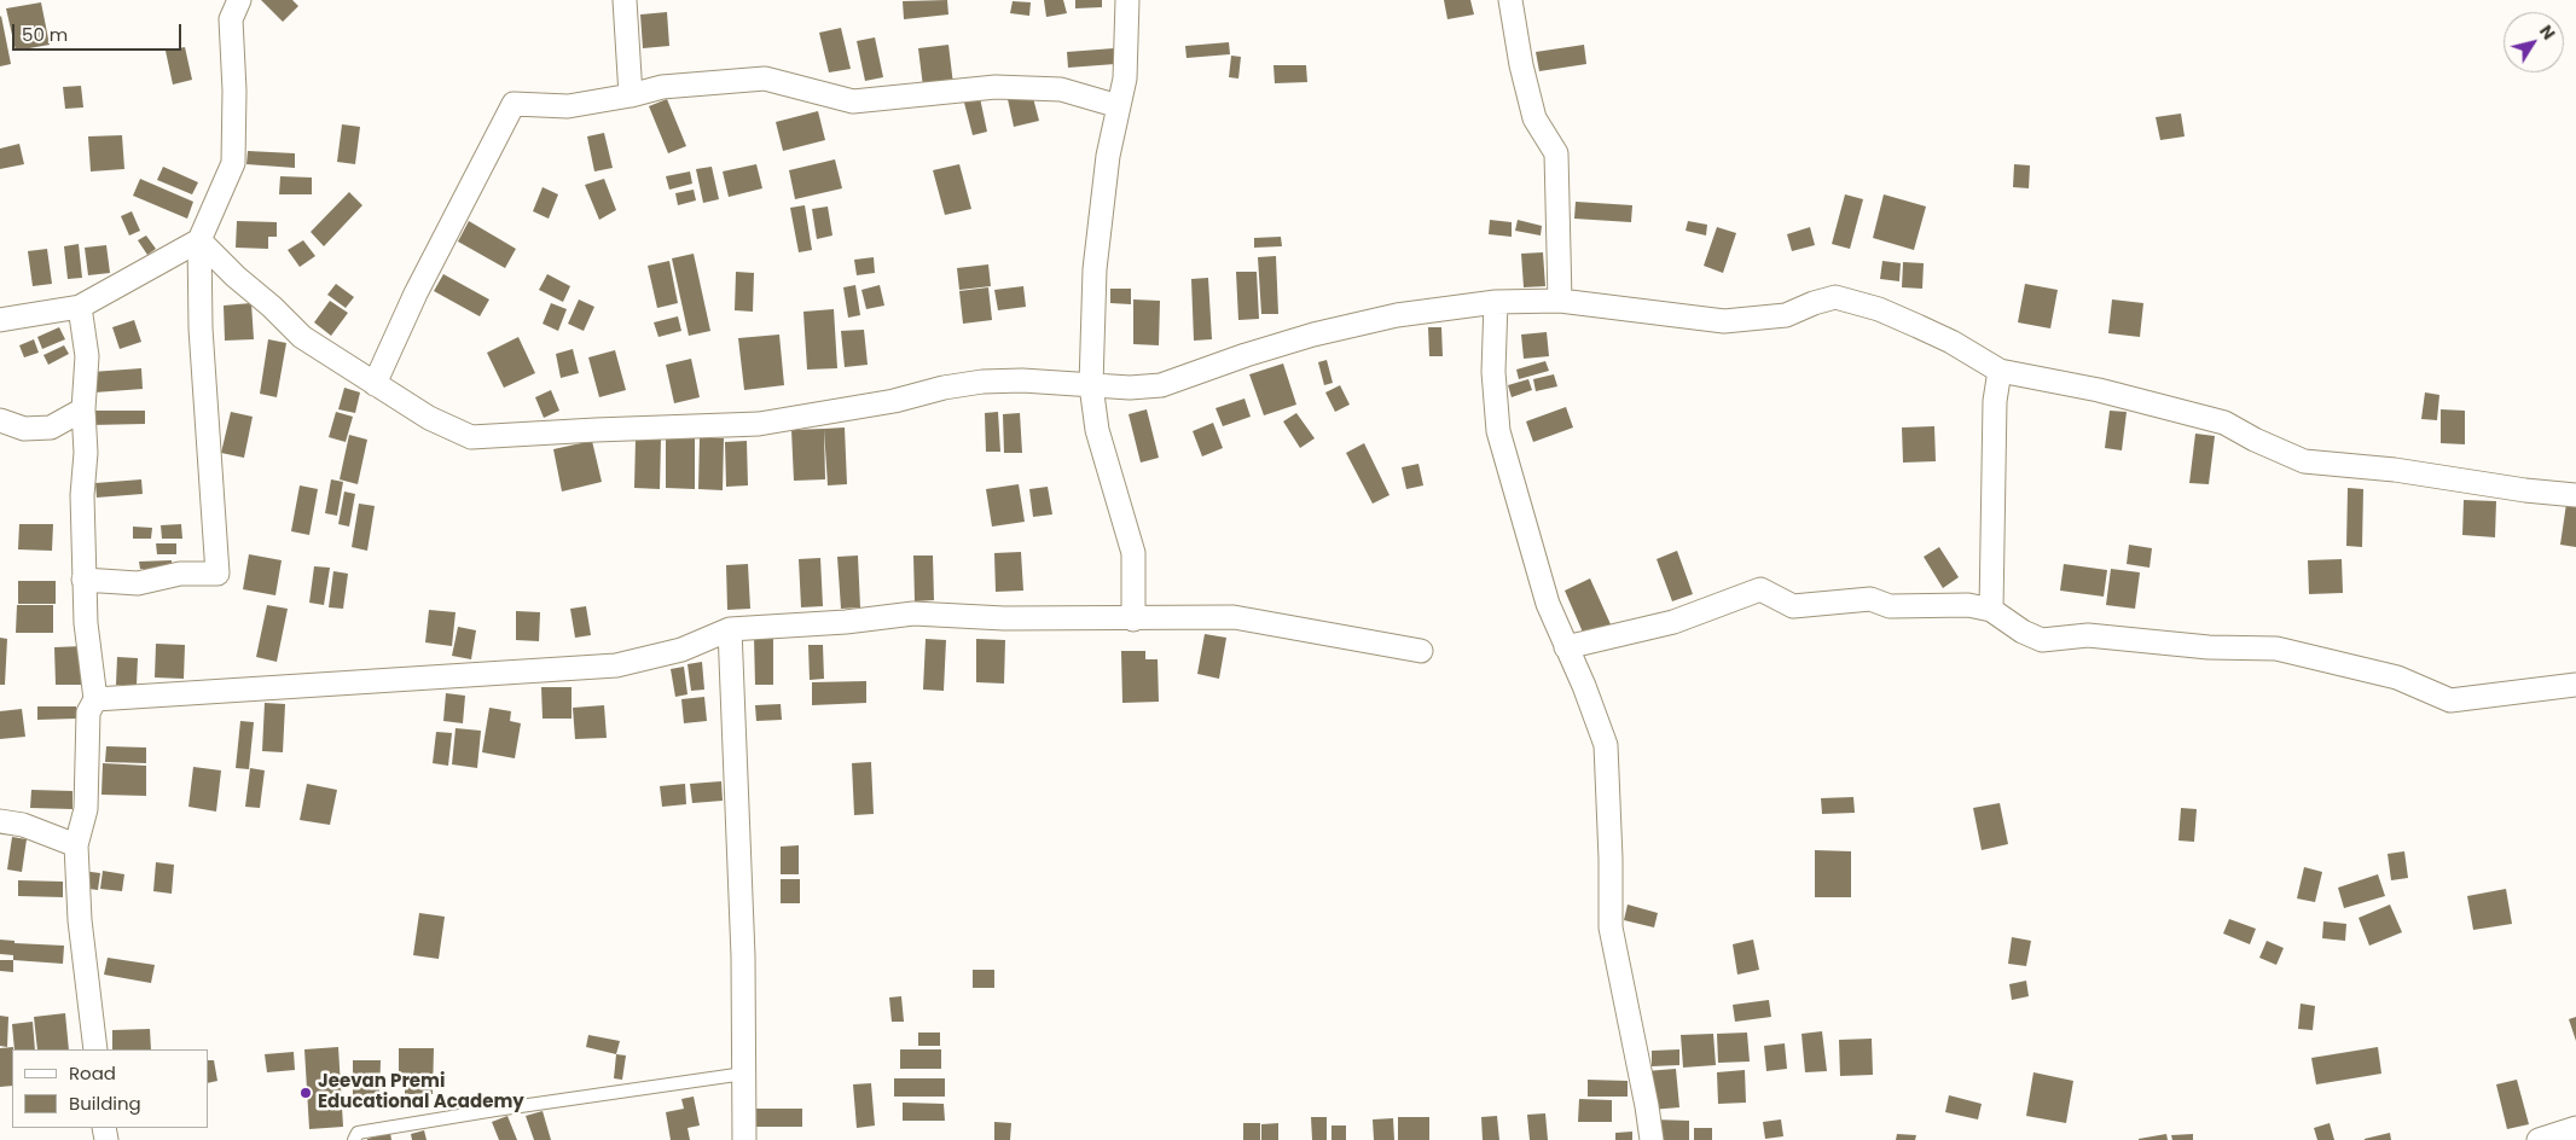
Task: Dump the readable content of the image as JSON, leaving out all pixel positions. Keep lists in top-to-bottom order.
{
  "places": ["Jeevan Premi Educational Academy"],
  "legend": ["Road", "Building"],
  "scale_bar": "50 m",
  "north": "top right"
}
